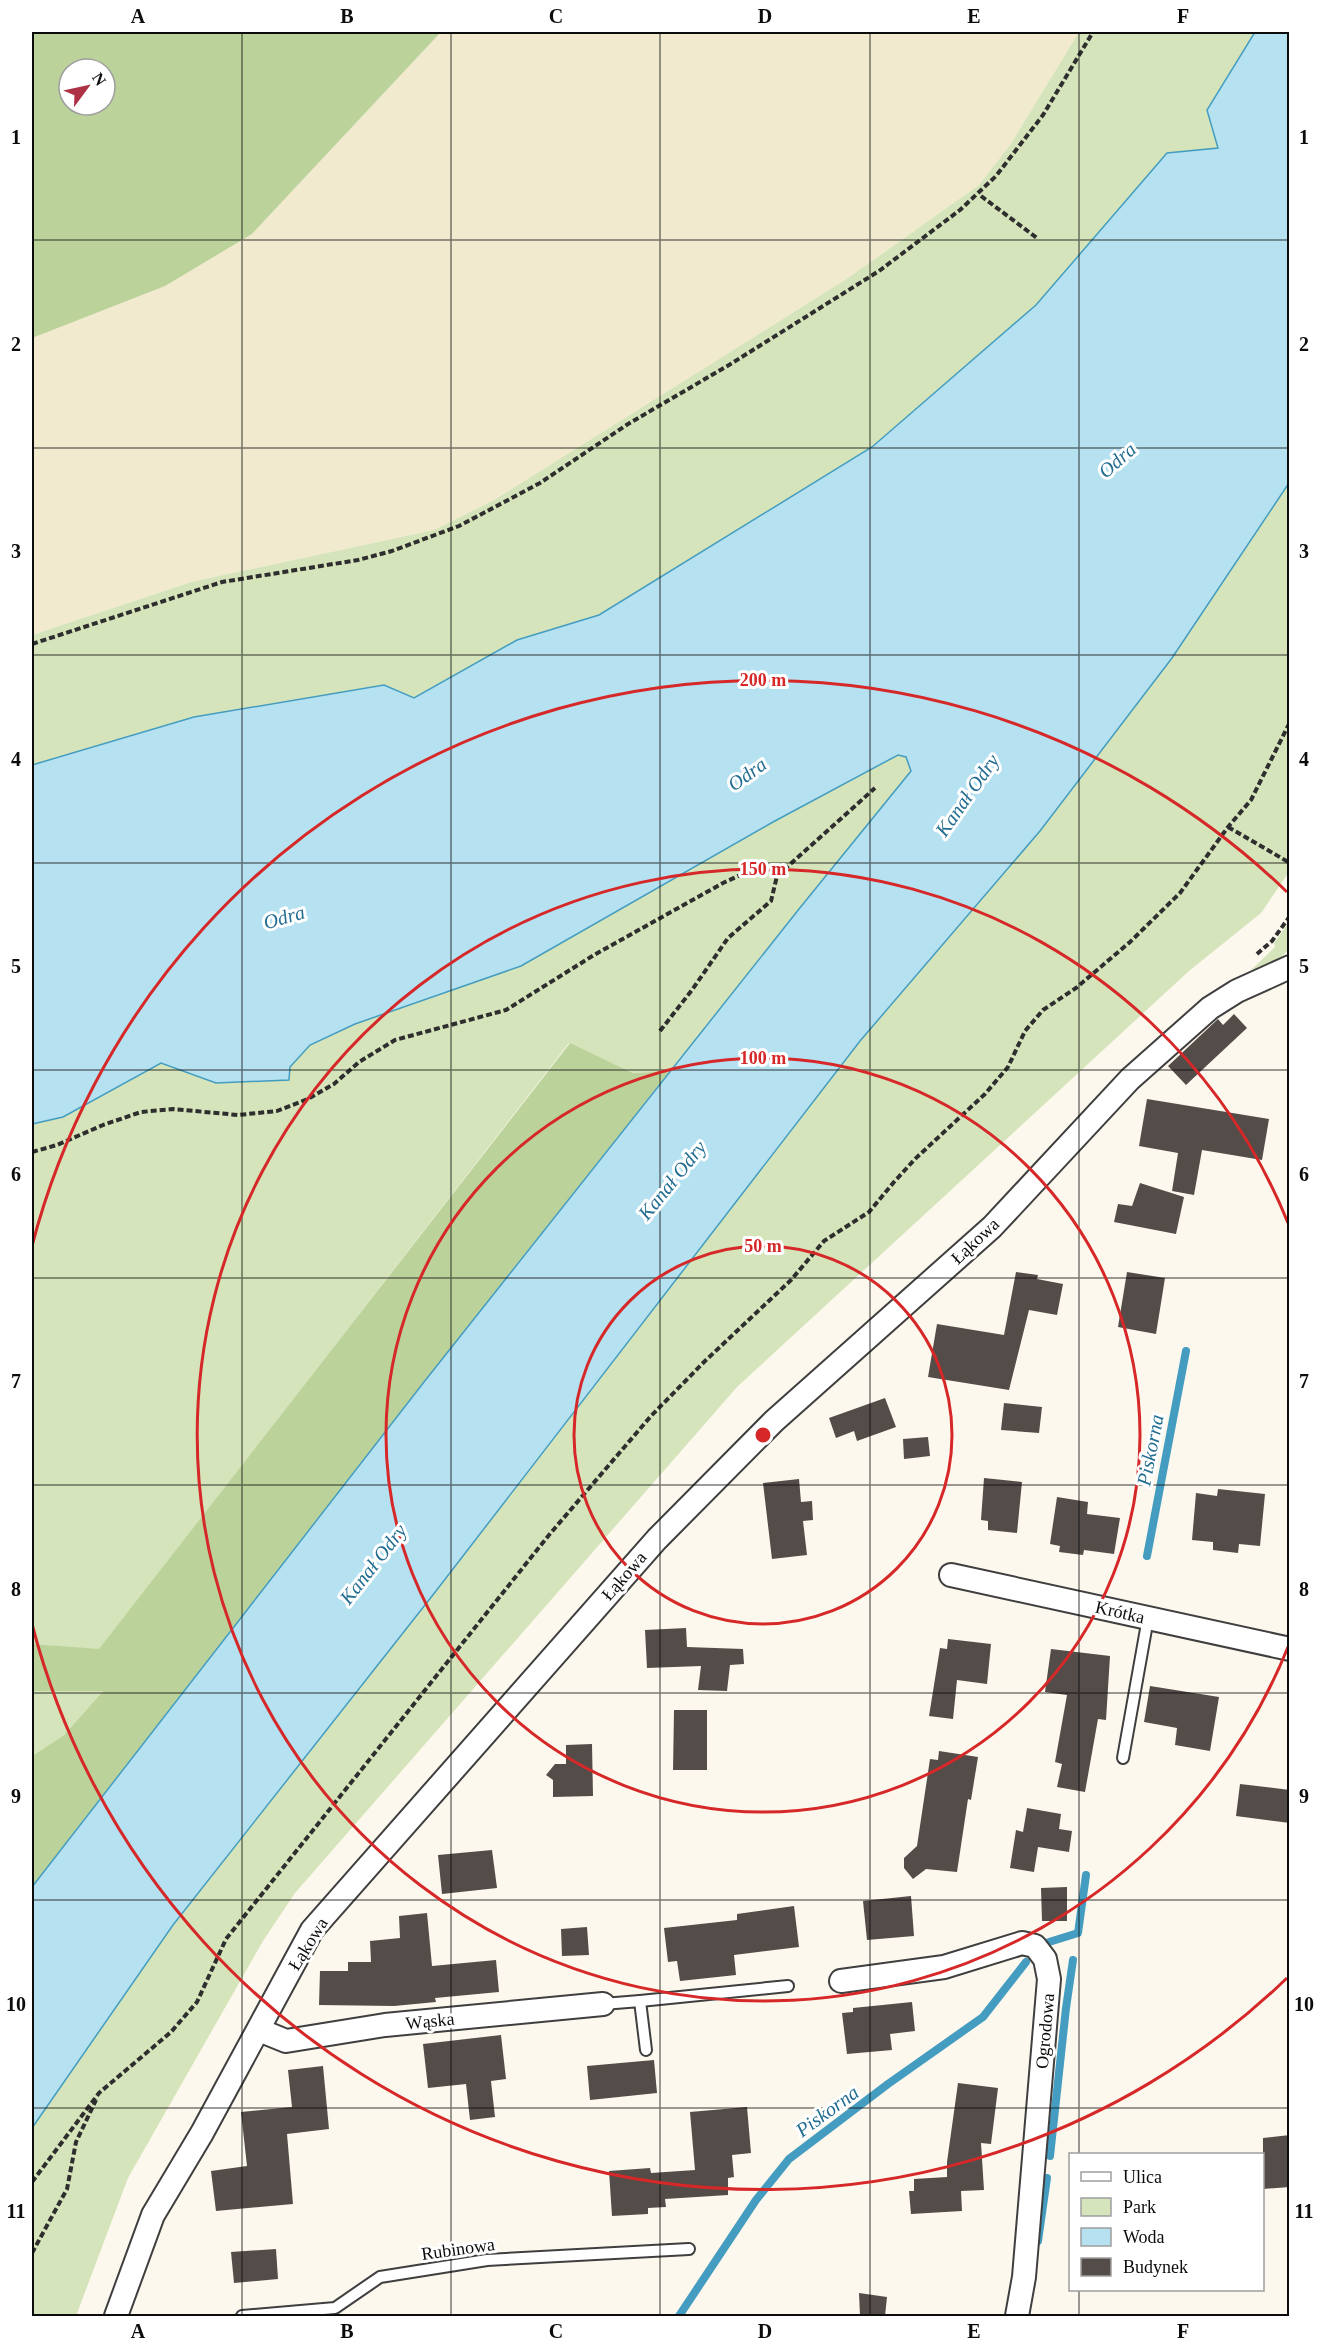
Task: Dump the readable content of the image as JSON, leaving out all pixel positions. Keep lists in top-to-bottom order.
{
  "streets": {
    "street": [
      "Łąkowa",
      "Krótka",
      "Wąska",
      "Ogrodowa"
    ],
    "lane": ["Rubinowa"]
  },
  "crossings": [
    ["Łąkowa", "Wąska"]
  ],
  "water": ["Odra", "Kanał Odry", "Piskorna"],
  "legend": [
    "Ulica",
    "Park",
    "Woda",
    "Budynek"
  ],
  "north": "top right",
  "grid": {
    "columns": [
      "A",
      "B",
      "C",
      "D",
      "E",
      "F"
    ],
    "rows": [
      "1",
      "2",
      "3",
      "4",
      "5",
      "6",
      "7",
      "8",
      "9",
      "10",
      "11"
    ]
  },
  "rings": [
    "200 m",
    "150 m",
    "100 m",
    "50 m"
  ]
}
